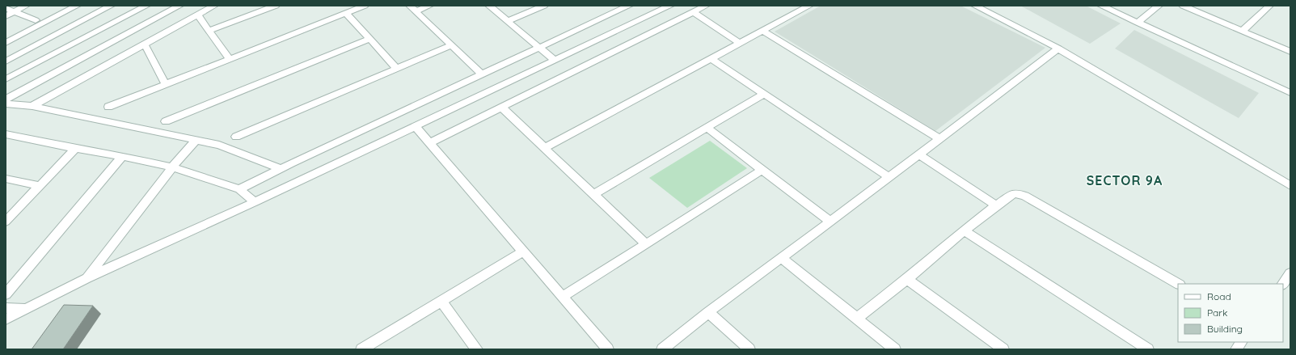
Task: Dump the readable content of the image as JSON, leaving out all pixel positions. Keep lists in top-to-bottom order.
{
  "districts": ["SECTOR 9A"],
  "legend": ["Road", "Park", "Building"]
}
